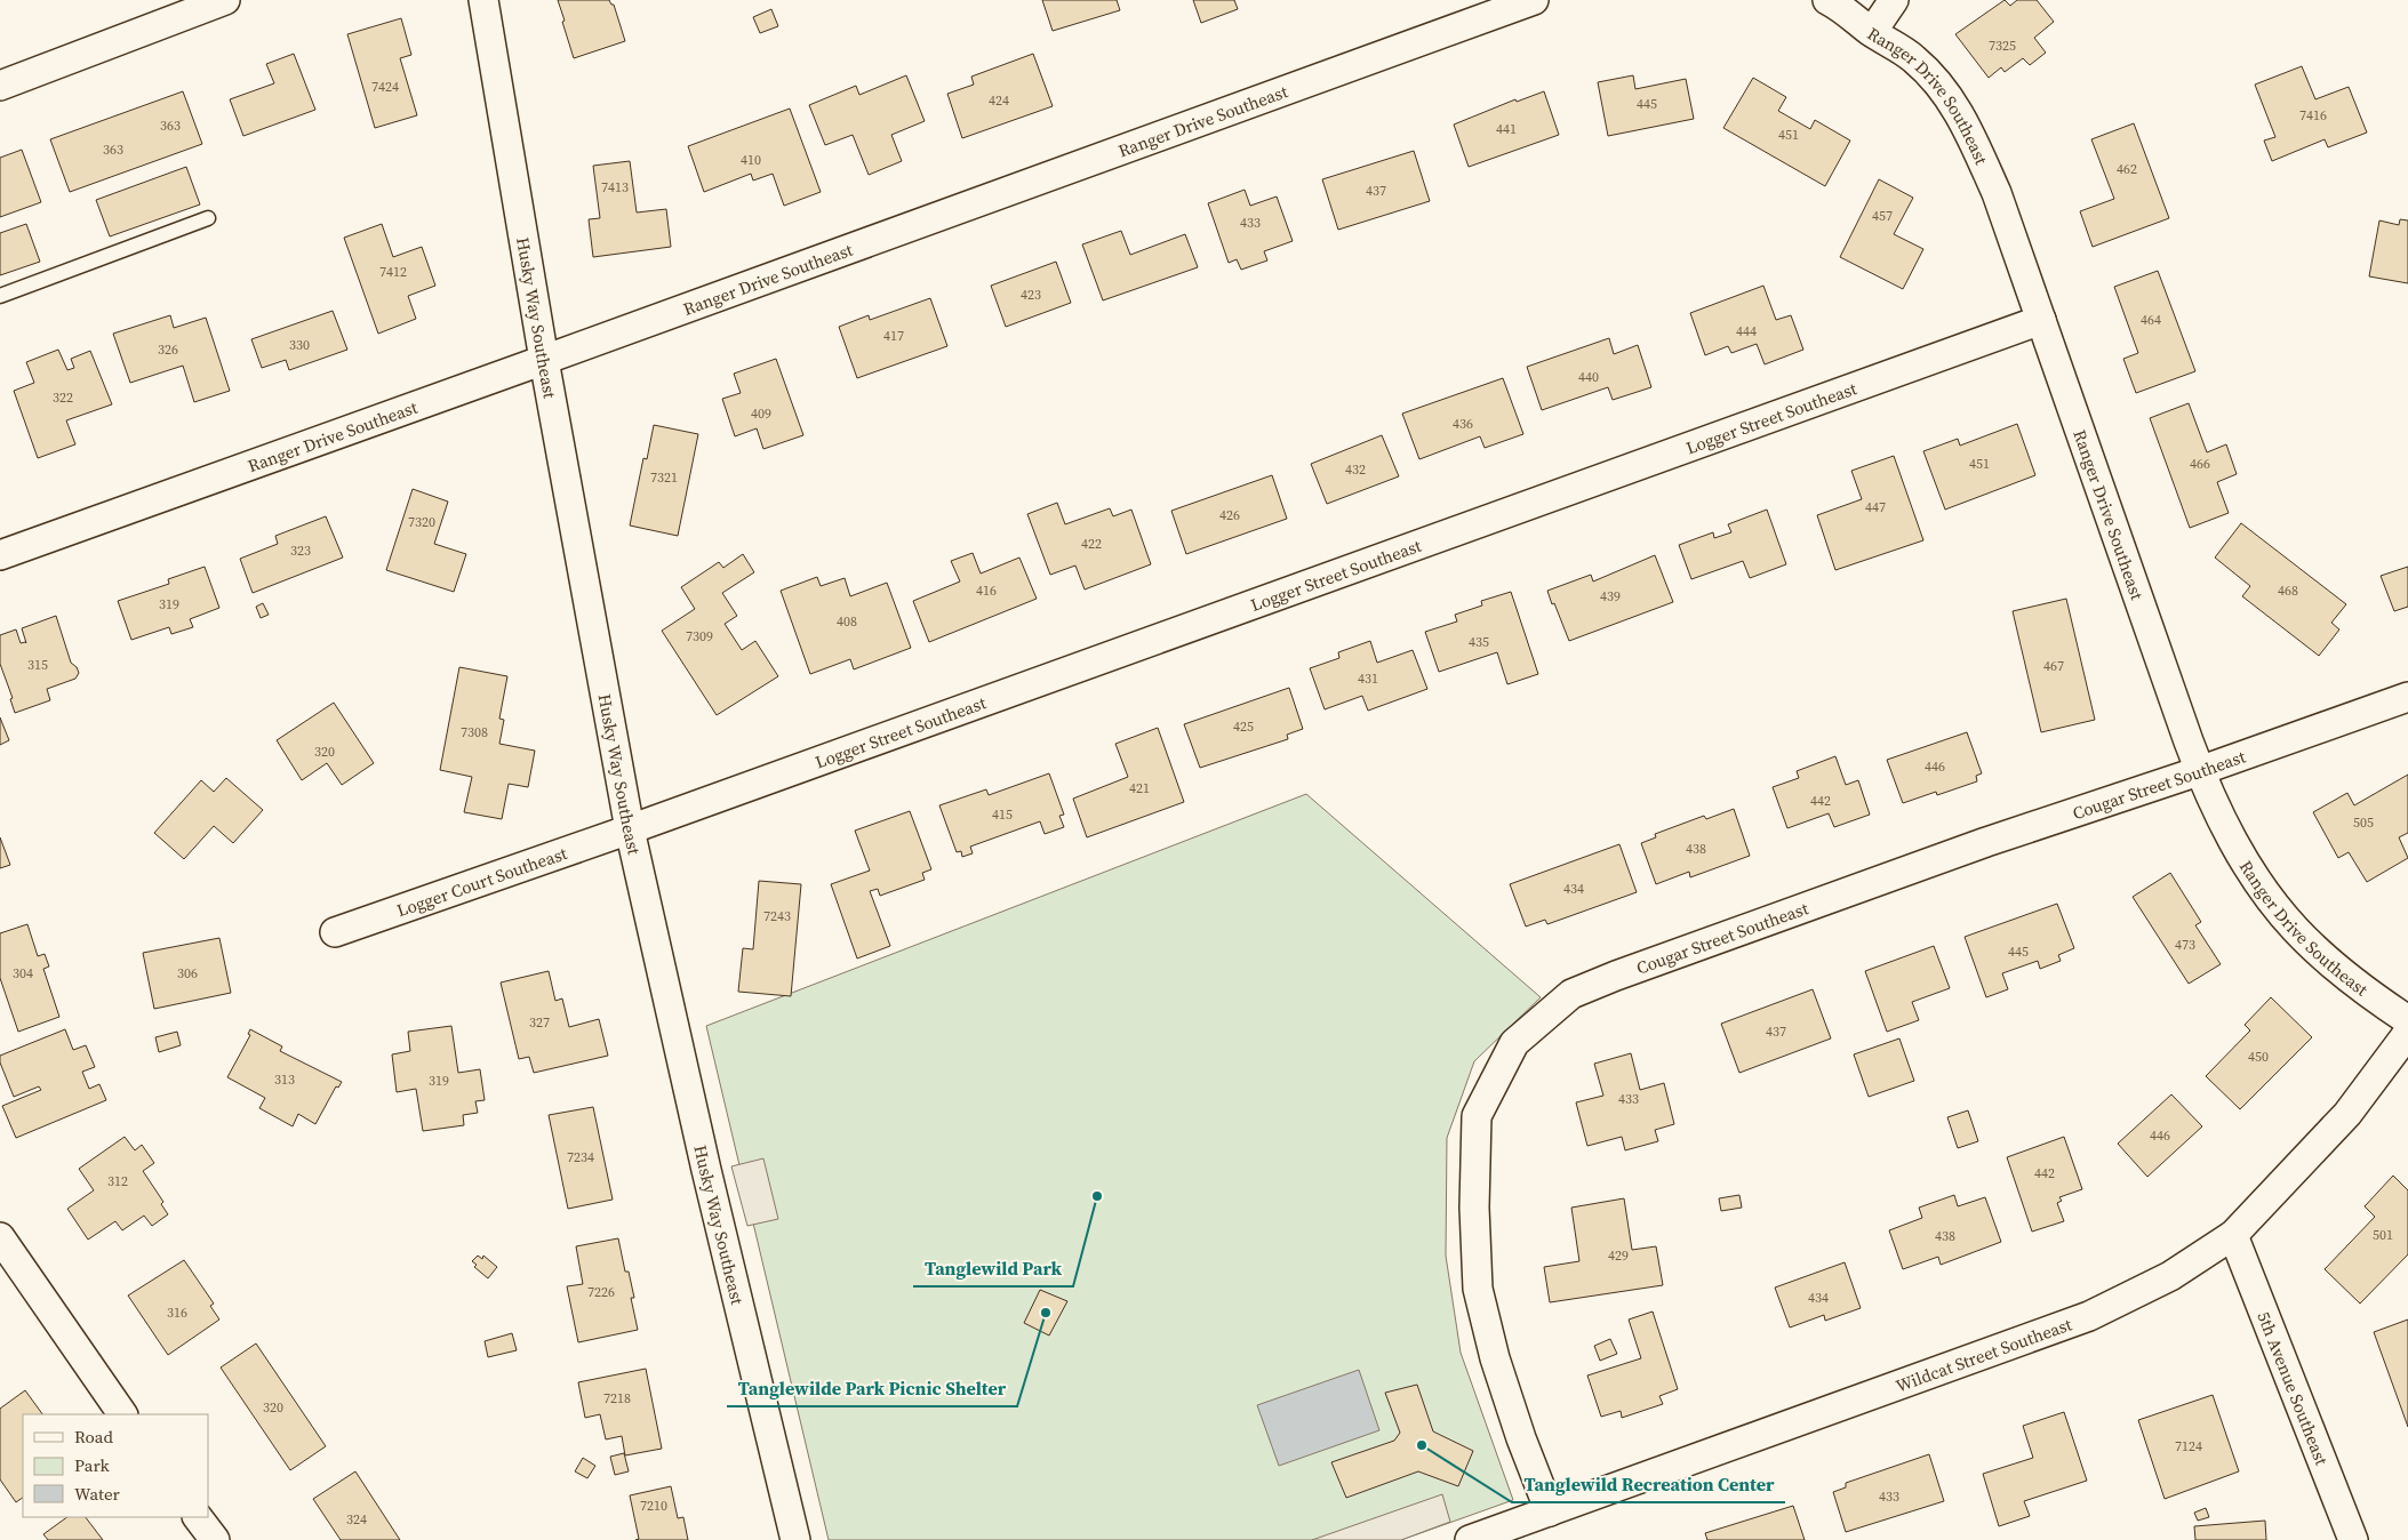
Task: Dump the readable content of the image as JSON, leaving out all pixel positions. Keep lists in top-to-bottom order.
{
  "streets": {
    "street": [
      "Ranger Drive Southeast",
      "Husky Way Southeast",
      "Logger Street Southeast",
      "Cougar Street Southeast",
      "Logger Court Southeast",
      "Wildcat Street Southeast",
      "5th Avenue Southeast"
    ]
  },
  "crossings": [
    ["Ranger Drive Southeast", "Husky Way Southeast"],
    ["Ranger Drive Southeast", "Logger Street Southeast"],
    ["Ranger Drive Southeast", "Cougar Street Southeast"],
    ["Husky Way Southeast", "Logger Street Southeast"],
    ["Husky Way Southeast", "Logger Court Southeast"],
    ["Logger Street Southeast", "Logger Court Southeast"],
    ["Cougar Street Southeast", "Wildcat Street Southeast"],
    ["Wildcat Street Southeast", "5th Avenue Southeast"]
  ],
  "places": ["Tanglewild Park", "Tanglewilde Park Picnic Shelter", "Tanglewild Recreation Center"],
  "house_numbers": [
    "7325",
    "7424",
    "424",
    "445",
    "7416",
    "363",
    "441",
    "451",
    "363",
    "410",
    "462",
    "7413",
    "437",
    "457",
    "433",
    "7412",
    "423",
    "464",
    "444",
    "417",
    "330",
    "326",
    "440",
    "322",
    "409",
    "436",
    "451",
    "466",
    "432",
    "7321",
    "447",
    "426",
    "7320",
    "422",
    "323",
    "416",
    "468",
    "439",
    "319",
    "408",
    "7309",
    "435",
    "315",
    "467",
    "431",
    "425",
    "7308",
    "320",
    "446",
    "421",
    "442",
    "415",
    "505",
    "438",
    "434",
    "7243",
    "473",
    "445",
    "304",
    "306",
    "327",
    "437",
    "450",
    "313",
    "319",
    "433",
    "446",
    "7234",
    "442",
    "312",
    "501",
    "438",
    "429",
    "7226",
    "434",
    "316",
    "7218",
    "320",
    "7124",
    "433",
    "7210",
    "324"
  ],
  "legend": ["Road", "Park", "Water"]
}
